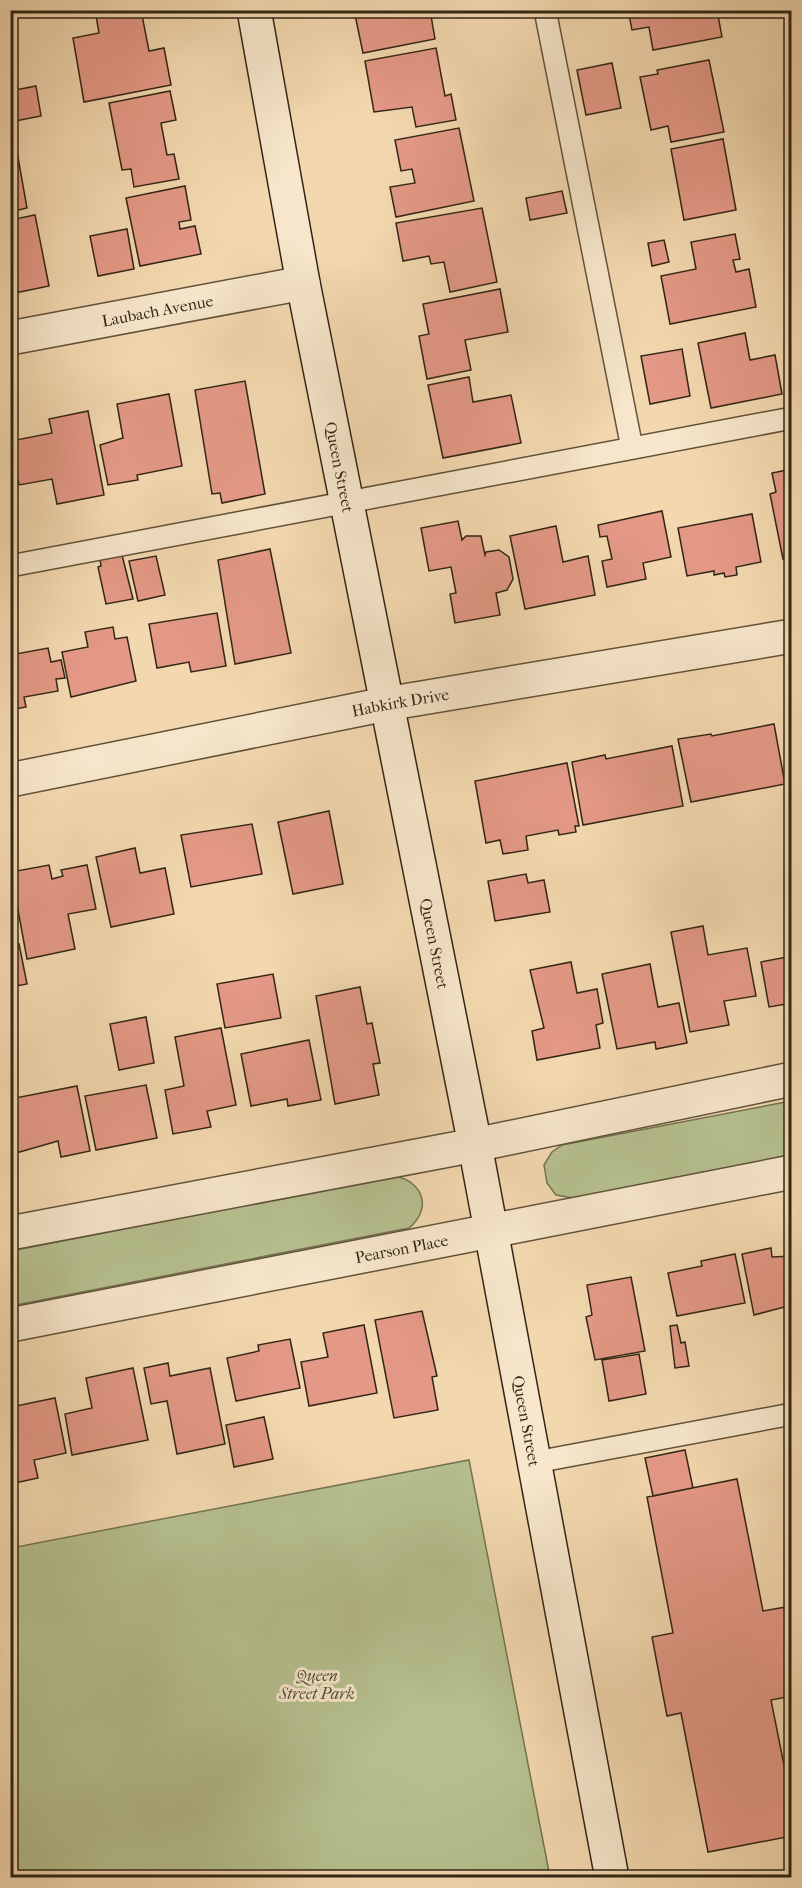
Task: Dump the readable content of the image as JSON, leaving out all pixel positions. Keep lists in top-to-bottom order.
{
  "streets": {
    "street": [
      "Laubach Avenue",
      "Queen Street",
      "Habkirk Drive",
      "Pearson Place"
    ]
  },
  "crossings": [
    ["Laubach Avenue", "Queen Street"],
    ["Queen Street", "Habkirk Drive"],
    ["Queen Street", "Pearson Place"]
  ],
  "parks": ["Queen Street Park"]
}
